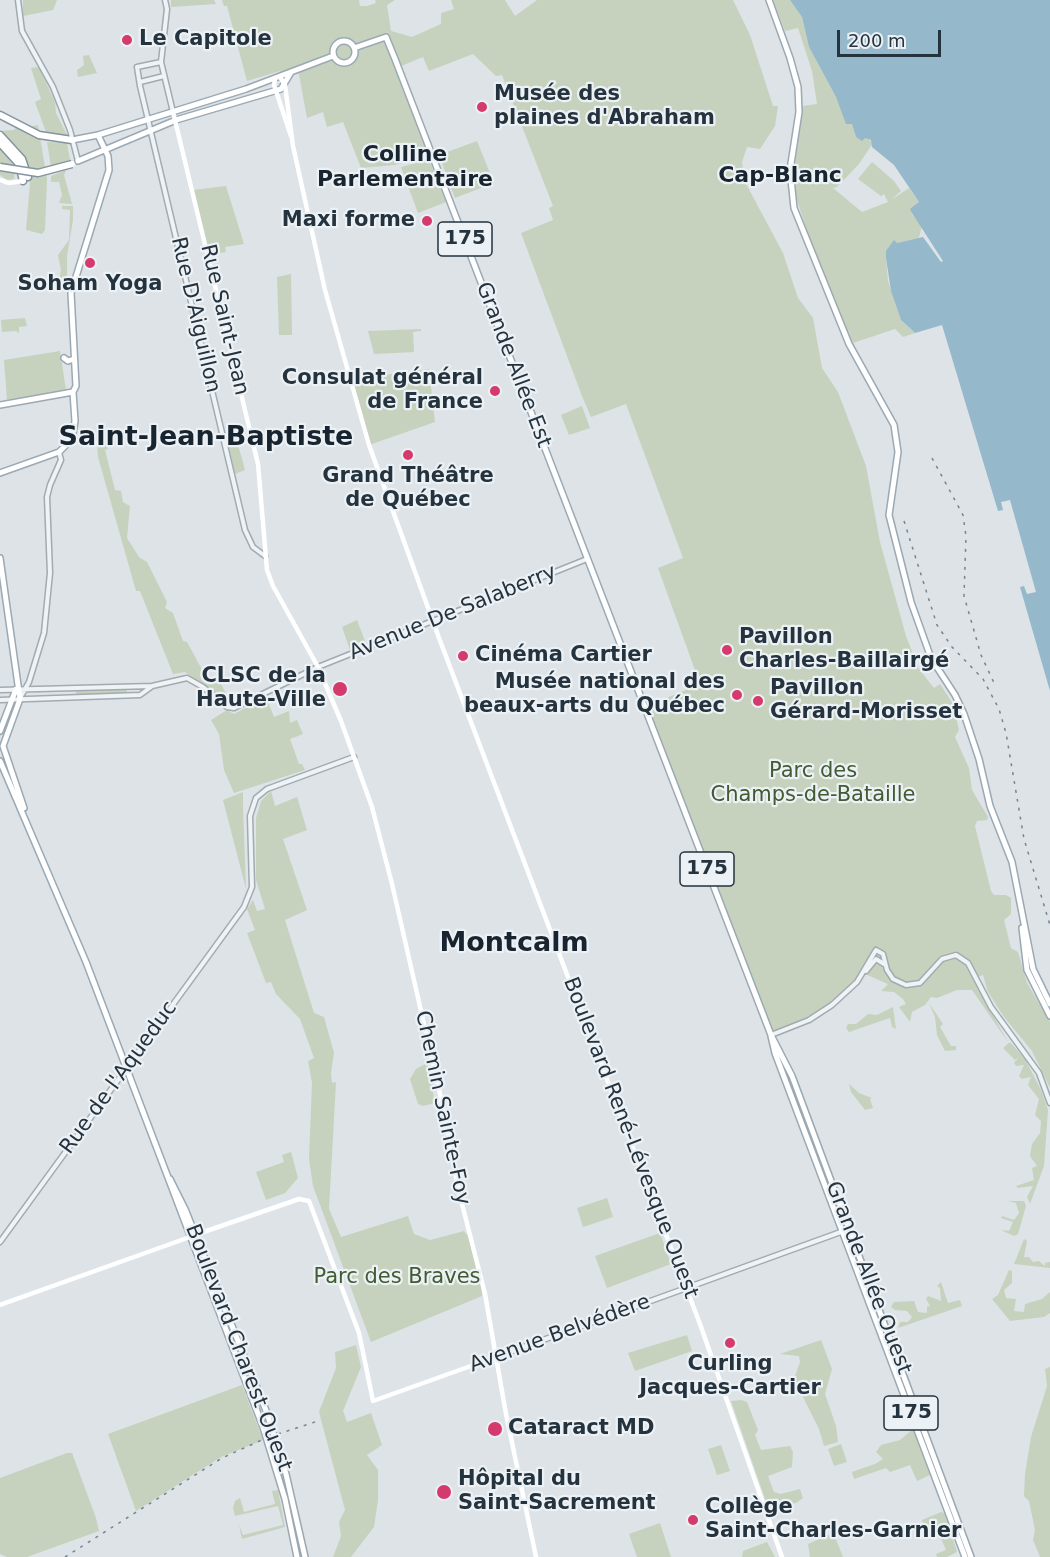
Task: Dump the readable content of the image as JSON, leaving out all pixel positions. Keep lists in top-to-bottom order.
{
  "streets": {
    "main road": [
      "175",
      "Rue Saint-Jean",
      "Grande Allée Est",
      "Chemin Sainte-Foy",
      "Boulevard René-Lévesque Ouest",
      "Grande Allée Ouest",
      "Avenue Belvédère",
      "Boulevard Charest Ouest"
    ],
    "street": ["Rue D'Aiguillon", "Avenue De Salaberry", "Rue de l'Aqueduc"]
  },
  "crossings": [
    ["175", "Rue D'Aiguillon"],
    ["175", "Rue Saint-Jean"],
    ["175", "Grande Allée Est"],
    ["Rue D'Aiguillon", "Rue Saint-Jean"],
    ["Rue Saint-Jean", "Avenue De Salaberry"],
    ["Rue Saint-Jean", "Chemin Sainte-Foy"],
    ["Grande Allée Est", "Avenue De Salaberry"],
    ["Grande Allée Est", "Grande Allée Ouest"],
    ["Avenue De Salaberry", "Chemin Sainte-Foy"],
    ["Avenue De Salaberry", "Boulevard René-Lévesque Ouest"],
    ["Avenue De Salaberry", "Grande Allée Ouest"],
    ["Rue de l'Aqueduc", "Chemin Sainte-Foy"],
    ["Rue de l'Aqueduc", "Boulevard Charest Ouest"],
    ["Chemin Sainte-Foy", "Avenue Belvédère"],
    ["Boulevard René-Lévesque Ouest", "Avenue Belvédère"],
    ["Grande Allée Ouest", "Avenue Belvédère"],
    ["Avenue Belvédère", "Boulevard Charest Ouest"]
  ],
  "districts": [
    "Colline Parlementaire",
    "Cap-Blanc",
    "Saint-Jean-Baptiste",
    "Montcalm"
  ],
  "parks": ["Parc des Champs-de-Bataille", "Parc des Braves"],
  "places": [
    "Le Capitole",
    "Musée des plaines d'Abraham",
    "Maxi forme",
    "Soham Yoga",
    "Consulat général de France",
    "Grand Théâtre de Québec",
    "Pavillon Charles-Baillairgé",
    "Cinéma Cartier",
    "CLSC de la Haute-Ville",
    "Musée national des beaux-arts du Québec",
    "Pavillon Gérard-Morisset",
    "Curling Jacques-Cartier",
    "Cataract MD",
    "Hôpital du Saint-Sacrement",
    "Collège Saint-Charles-Garnier"
  ],
  "scale_bar": "200 m"
}
